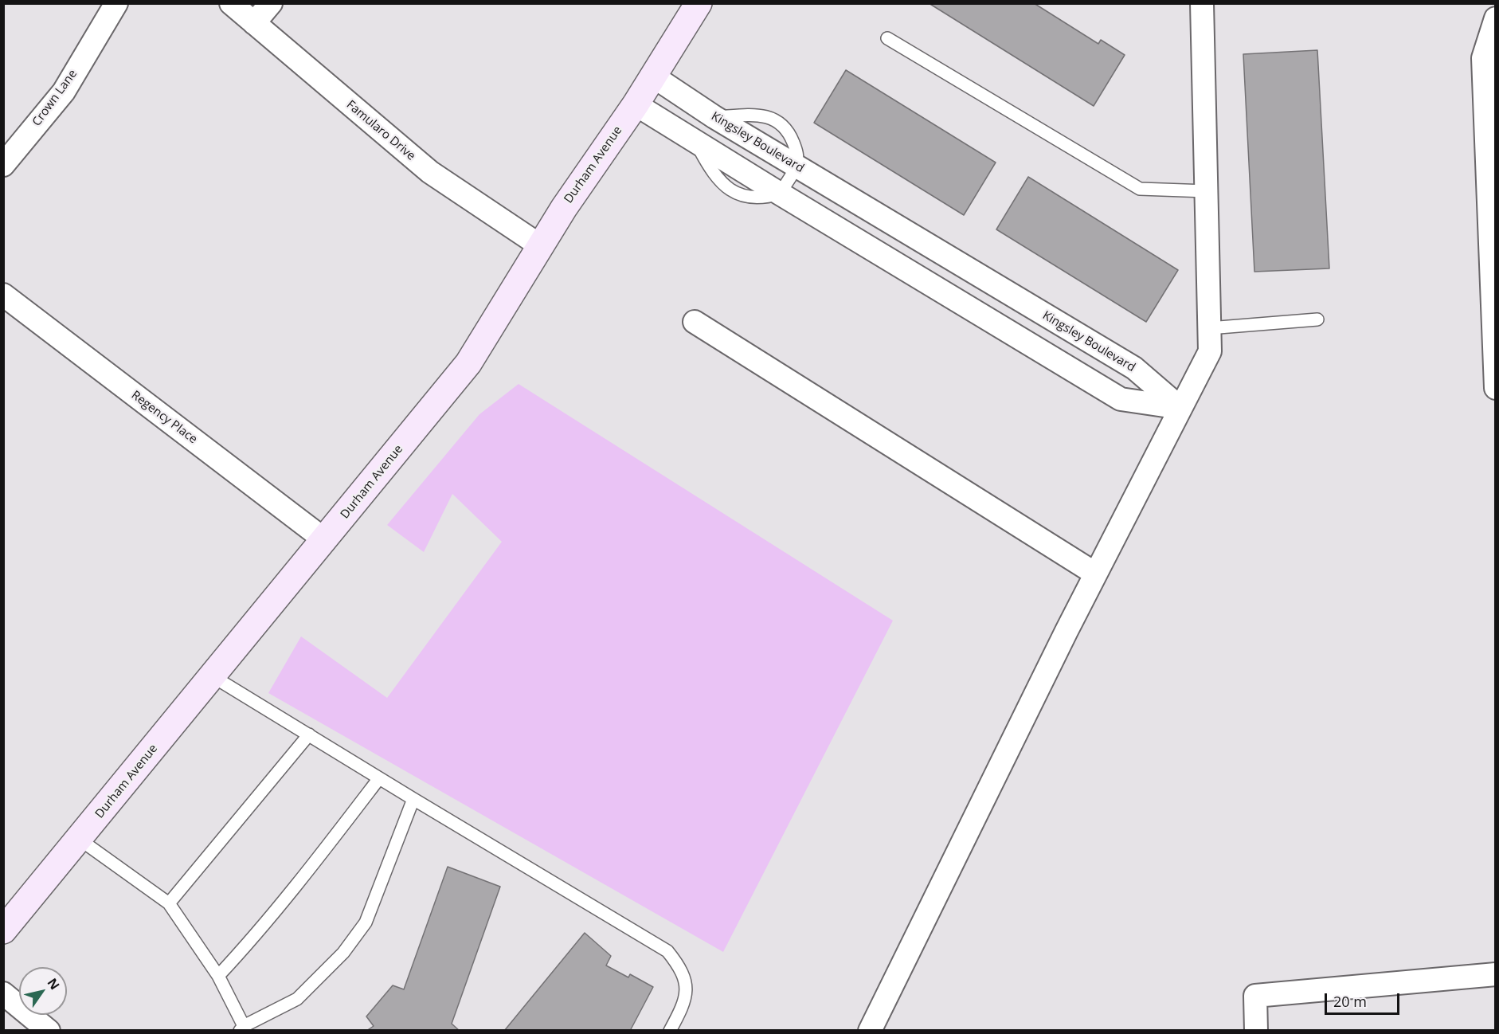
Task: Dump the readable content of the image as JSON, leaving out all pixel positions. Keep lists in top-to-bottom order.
{
  "streets": {
    "main road": ["Durham Avenue"],
    "street": [
      "Crown Lane",
      "Famularo Drive",
      "Kingsley Boulevard",
      "Regency Place"
    ]
  },
  "crossings": [
    ["Famularo Drive", "Durham Avenue"],
    ["Kingsley Boulevard", "Durham Avenue"],
    ["Durham Avenue", "Regency Place"]
  ],
  "scale_bar": "20 m",
  "north": "top right"
}
